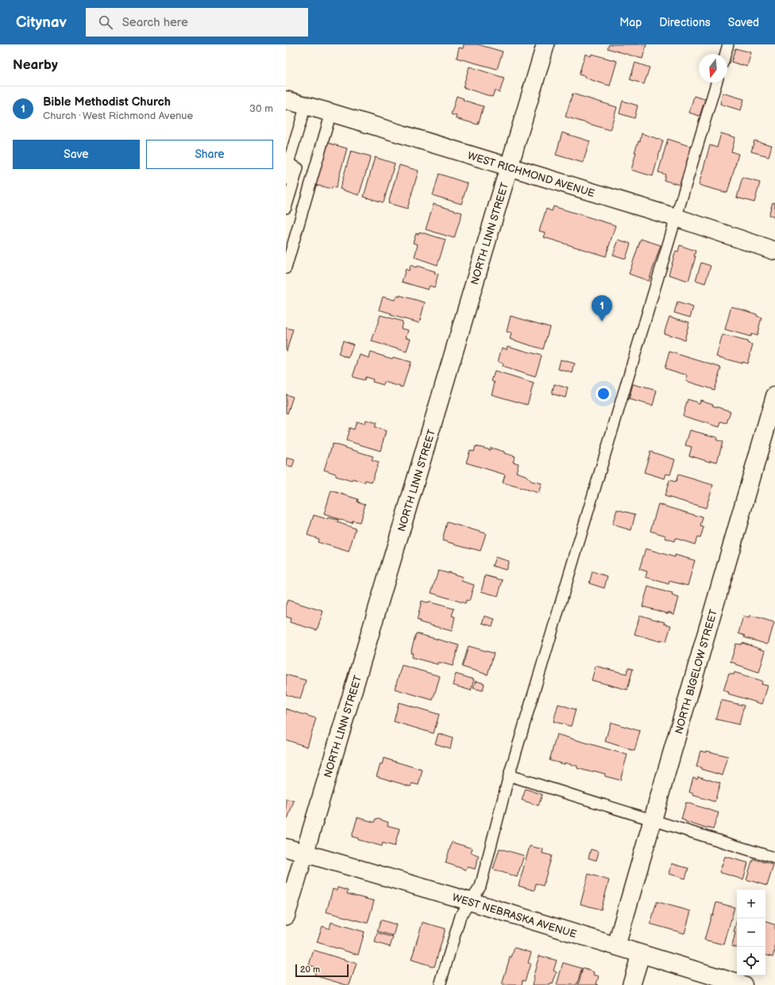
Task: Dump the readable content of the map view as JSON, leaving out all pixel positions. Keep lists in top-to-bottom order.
{
  "streets": {
    "street": [
      "WEST RICHMOND AVENUE",
      "NORTH LINN STREET",
      "NORTH BIGELOW STREET",
      "WEST NEBRASKA AVENUE"
    ]
  },
  "crossings": [
    ["WEST RICHMOND AVENUE", "NORTH LINN STREET"],
    ["NORTH LINN STREET", "WEST NEBRASKA AVENUE"],
    ["NORTH BIGELOW STREET", "WEST NEBRASKA AVENUE"]
  ],
  "scale_bar": "20 m",
  "north": "bottom",
  "page": {
    "header": "Citynav",
    "search": "Search here",
    "nav": ["Map", "Directions", "Saved"],
    "heading": "Nearby",
    "list": [
      {
        "mark": "1",
        "name": "Bible Methodist Church",
        "note": "Church · West Richmond Avenue",
        "value": "30 m"
      }
    ],
    "buttons": ["Save", "Share"],
    "pins": "1",
    "map_buttons": ["+", "−"],
    "scale": "20 m"
  }
}
